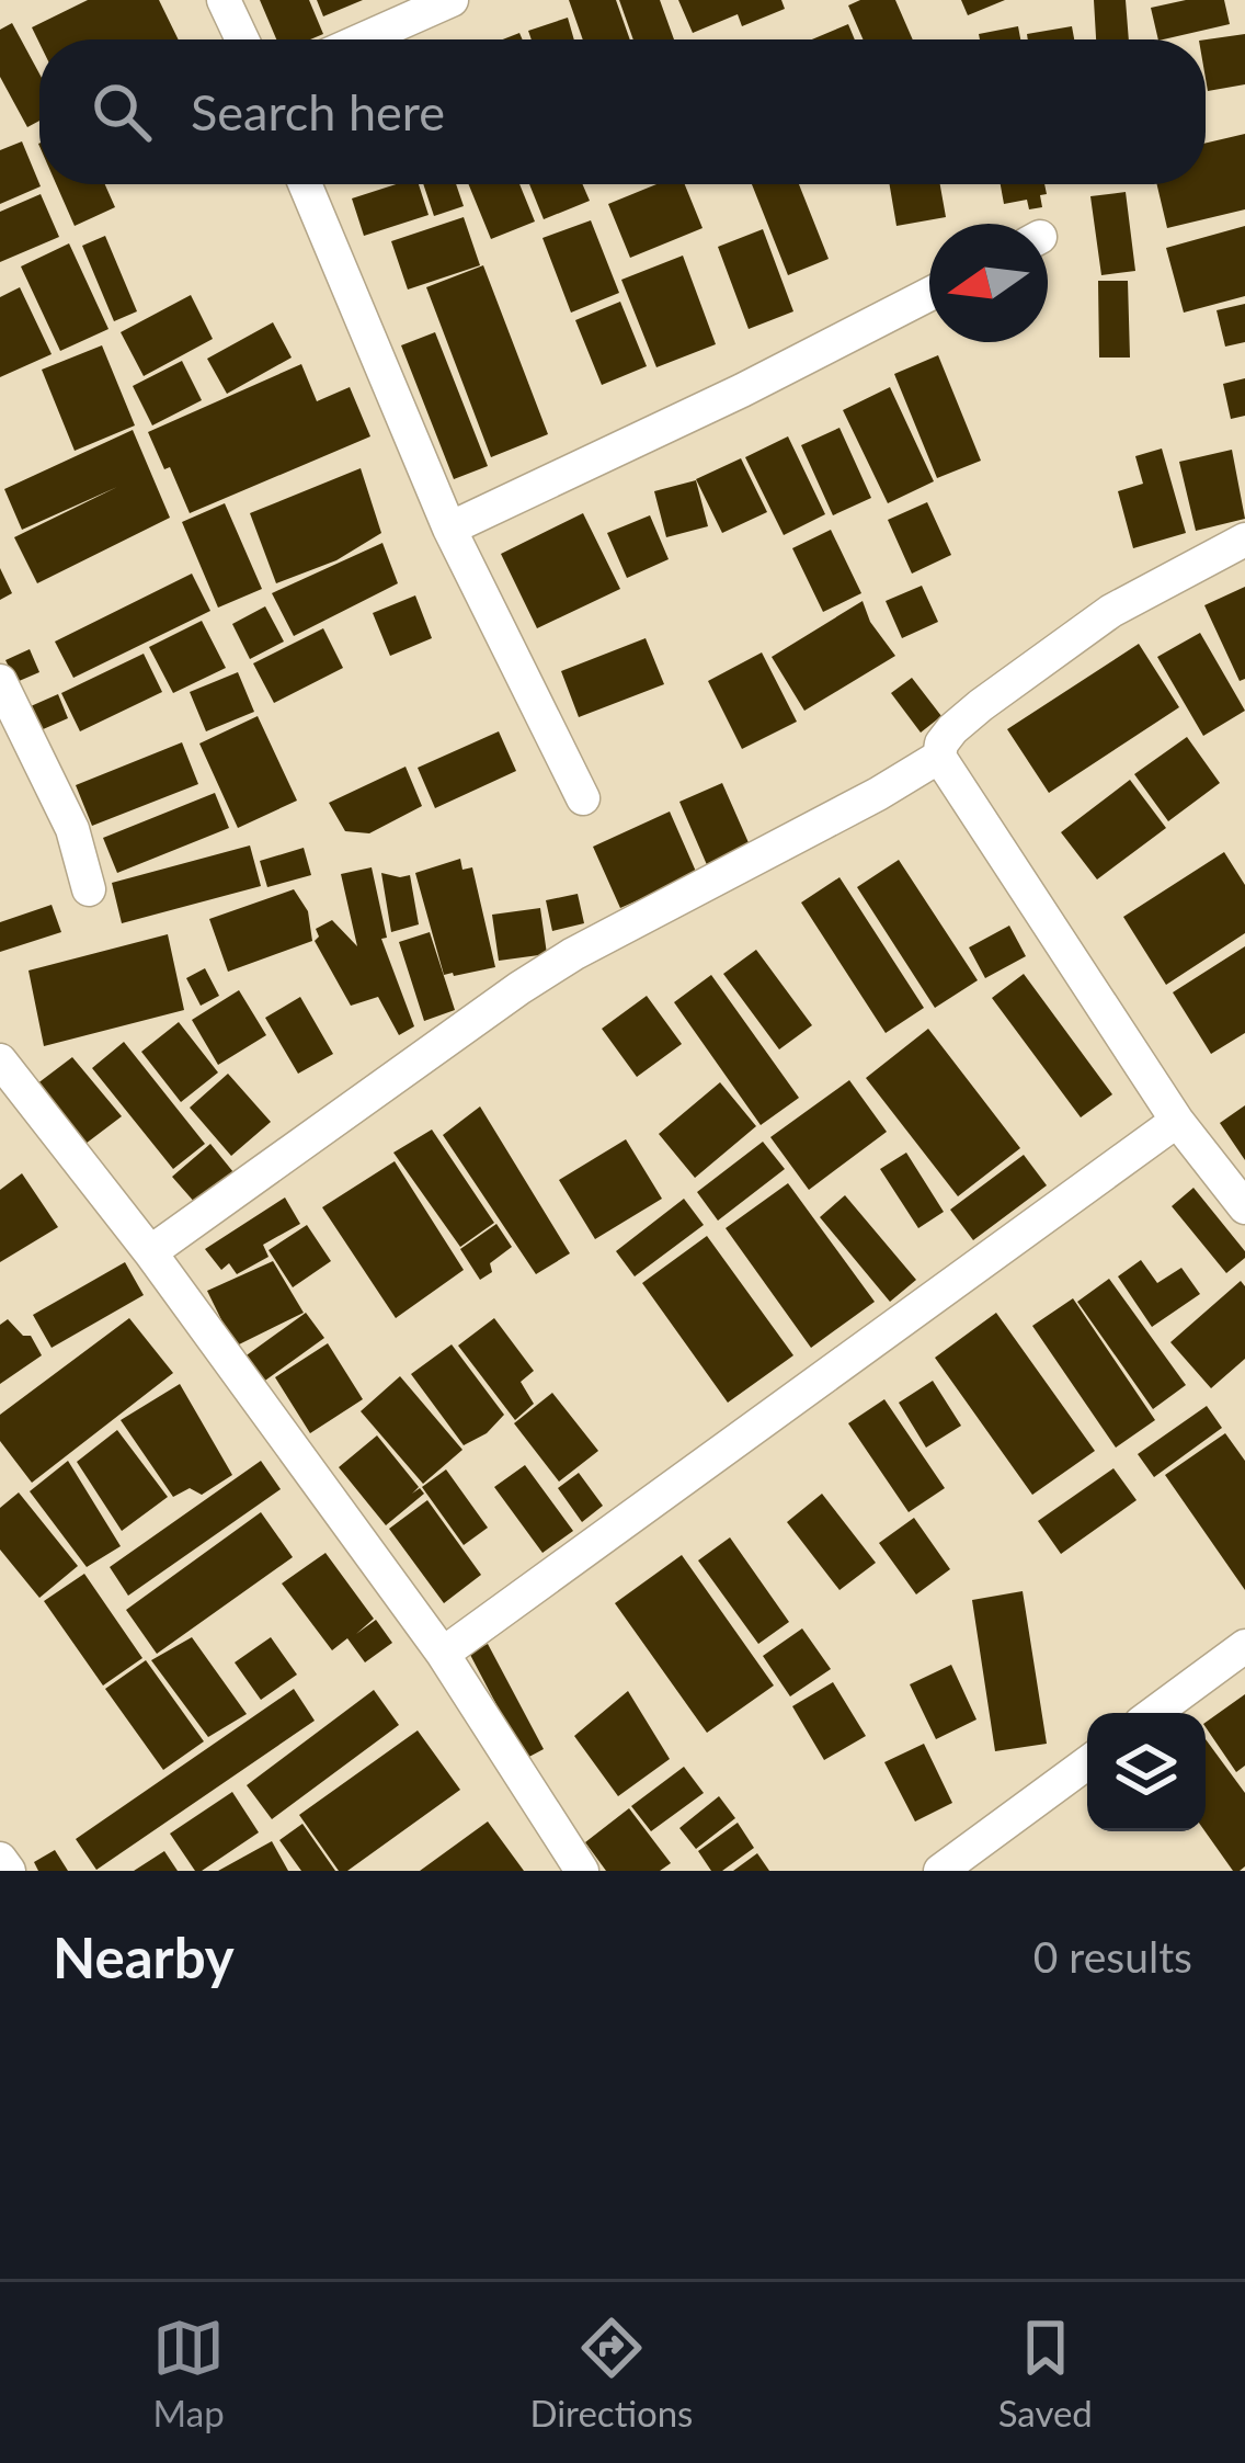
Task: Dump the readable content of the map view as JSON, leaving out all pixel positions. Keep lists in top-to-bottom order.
{
  "north": "left",
  "page": {
    "search": "Search here",
    "heading": ["Nearby", "0 results"],
    "nav": ["Map", "Directions", "Saved"]
  }
}
